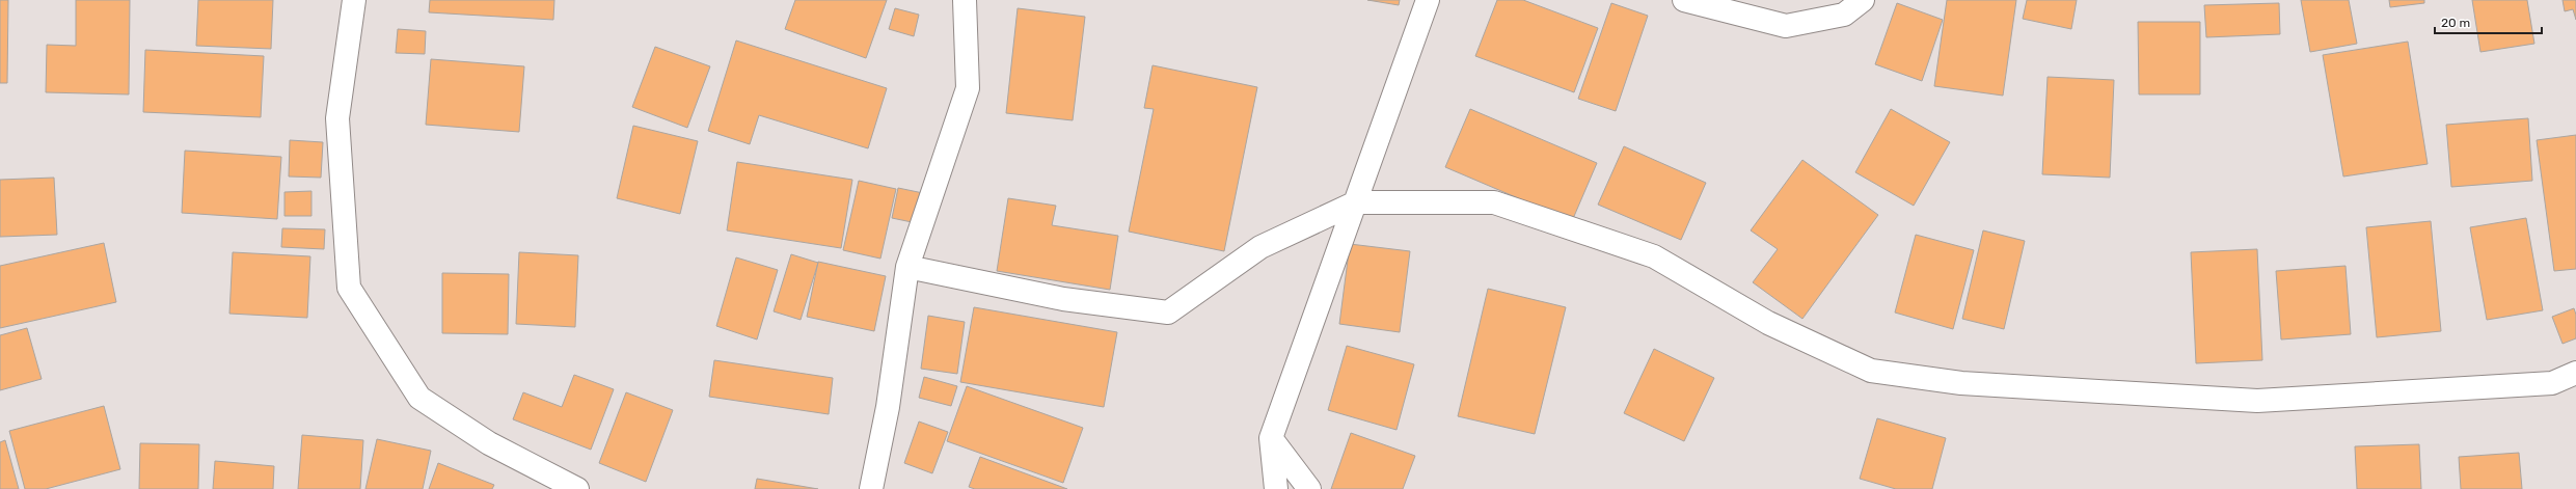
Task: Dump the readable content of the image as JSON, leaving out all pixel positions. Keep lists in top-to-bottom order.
{
  "scale_bar": "20 m"
}
